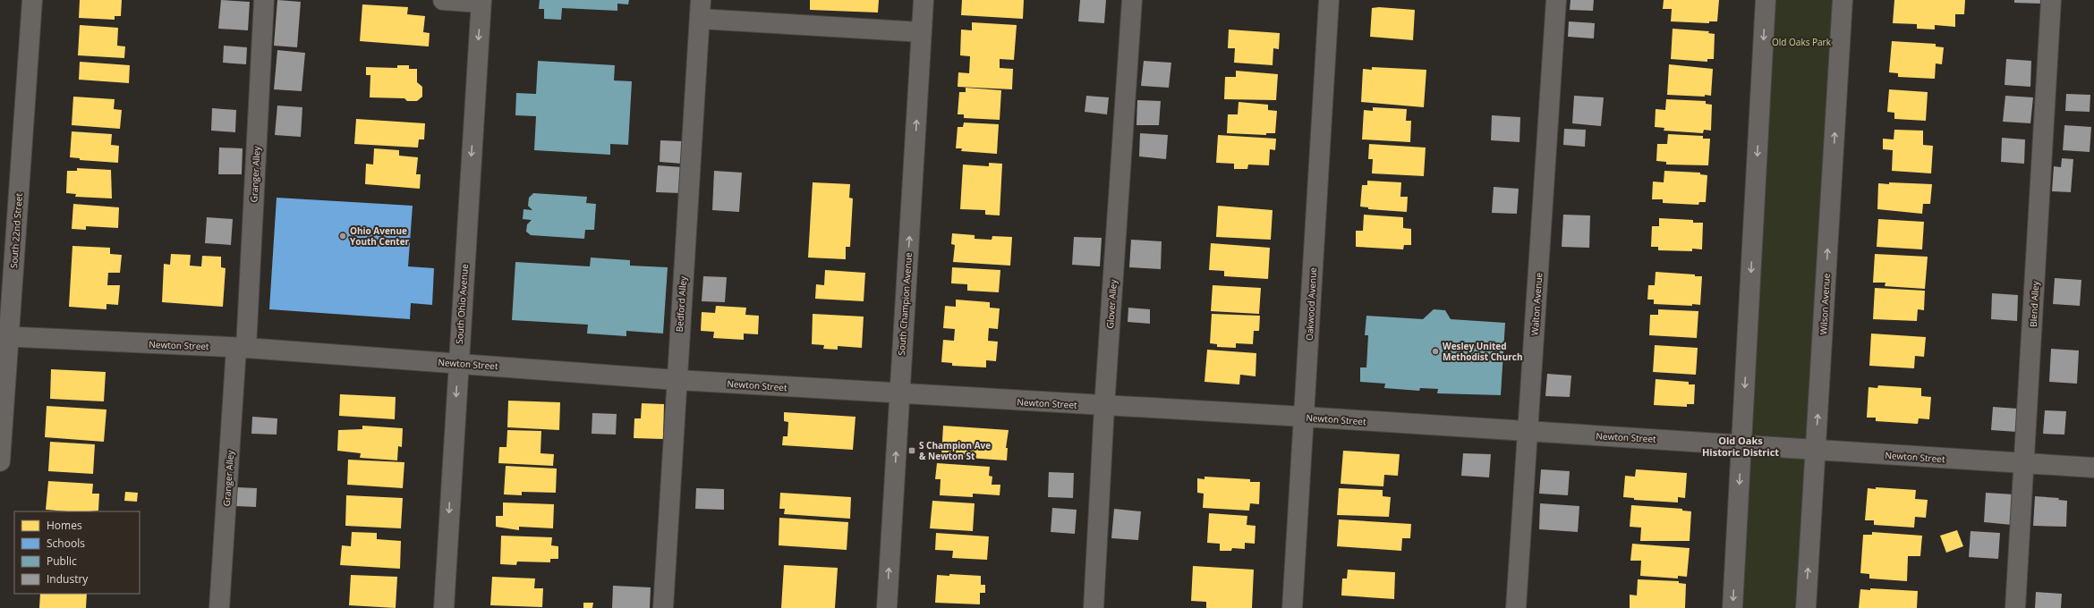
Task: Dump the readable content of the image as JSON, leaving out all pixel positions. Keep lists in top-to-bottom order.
{
  "streets": {
    "street": [
      "Granger Alley",
      "South 22nd Street",
      "South Ohio Avenue",
      "Bedford Alley",
      "South Champion Avenue",
      "Glover Alley",
      "Oakwood Avenue",
      "Walton Avenue",
      "Wilson Avenue",
      "Blend Alley",
      "Newton Street"
    ]
  },
  "crossings": [
    ["Granger Alley", "Newton Street"],
    ["South 22nd Street", "Newton Street"],
    ["South Ohio Avenue", "Newton Street"],
    ["Bedford Alley", "Newton Street"],
    ["South Champion Avenue", "Newton Street"],
    ["Glover Alley", "Newton Street"],
    ["Oakwood Avenue", "Newton Street"],
    ["Walton Avenue", "Newton Street"],
    ["Wilson Avenue", "Newton Street"],
    ["Blend Alley", "Newton Street"]
  ],
  "one_way": ["South Ohio Avenue", "South Champion Avenue"],
  "districts": ["Old Oaks Historic District"],
  "parks": ["Old Oaks Park"],
  "places": {
    "other": ["Ohio Avenue Youth Center", "Wesley United Methodist Church"],
    "transit": ["S Champion Ave & Newton St"]
  },
  "legend": [
    "Homes",
    "Schools",
    "Public",
    "Industry"
  ]
}
